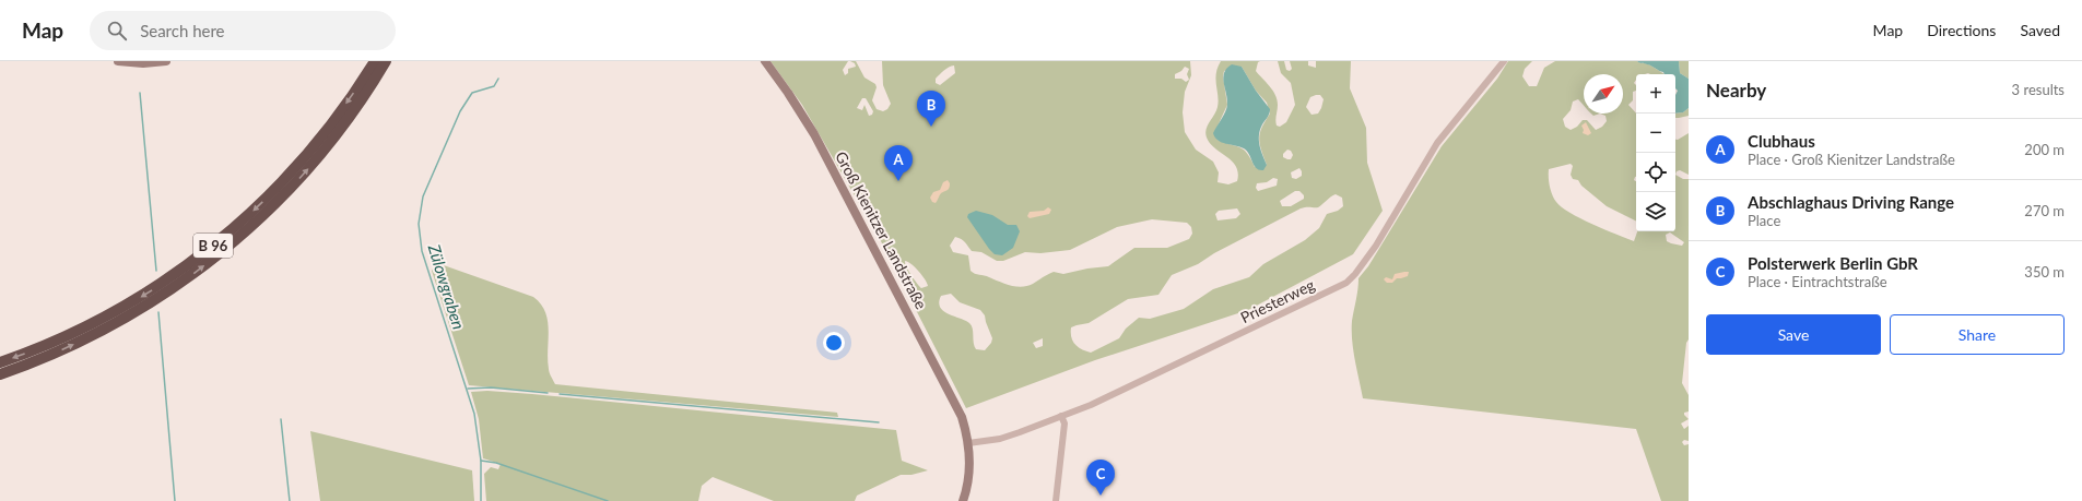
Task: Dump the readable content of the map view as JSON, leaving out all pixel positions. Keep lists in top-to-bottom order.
{
  "streets": {
    "highway": ["B 96"],
    "main road": ["Groß Kienitzer Landstraße"],
    "street": ["Priesterweg"]
  },
  "crossings": [
    ["Groß Kienitzer Landstraße", "Priesterweg"]
  ],
  "water": ["Zülowgraben"],
  "north": "top right",
  "page": {
    "header": "Map",
    "search": "Search here",
    "nav": ["Map", "Directions", "Saved"],
    "heading": ["Nearby", "3 results"],
    "map_buttons": ["+", "−"],
    "pins": ["B", "A", "C"],
    "list": [
      {
        "mark": "A",
        "name": "Clubhaus",
        "note": "Place · Groß Kienitzer Landstraße",
        "value": "200 m"
      },
      {
        "mark": "B",
        "name": "Abschlaghaus Driving Range",
        "note": "Place",
        "value": "270 m"
      },
      {
        "mark": "C",
        "name": "Polsterwerk Berlin GbR",
        "note": "Place · Eintrachtstraße",
        "value": "350 m"
      }
    ],
    "buttons": ["Save", "Share"]
  }
}
